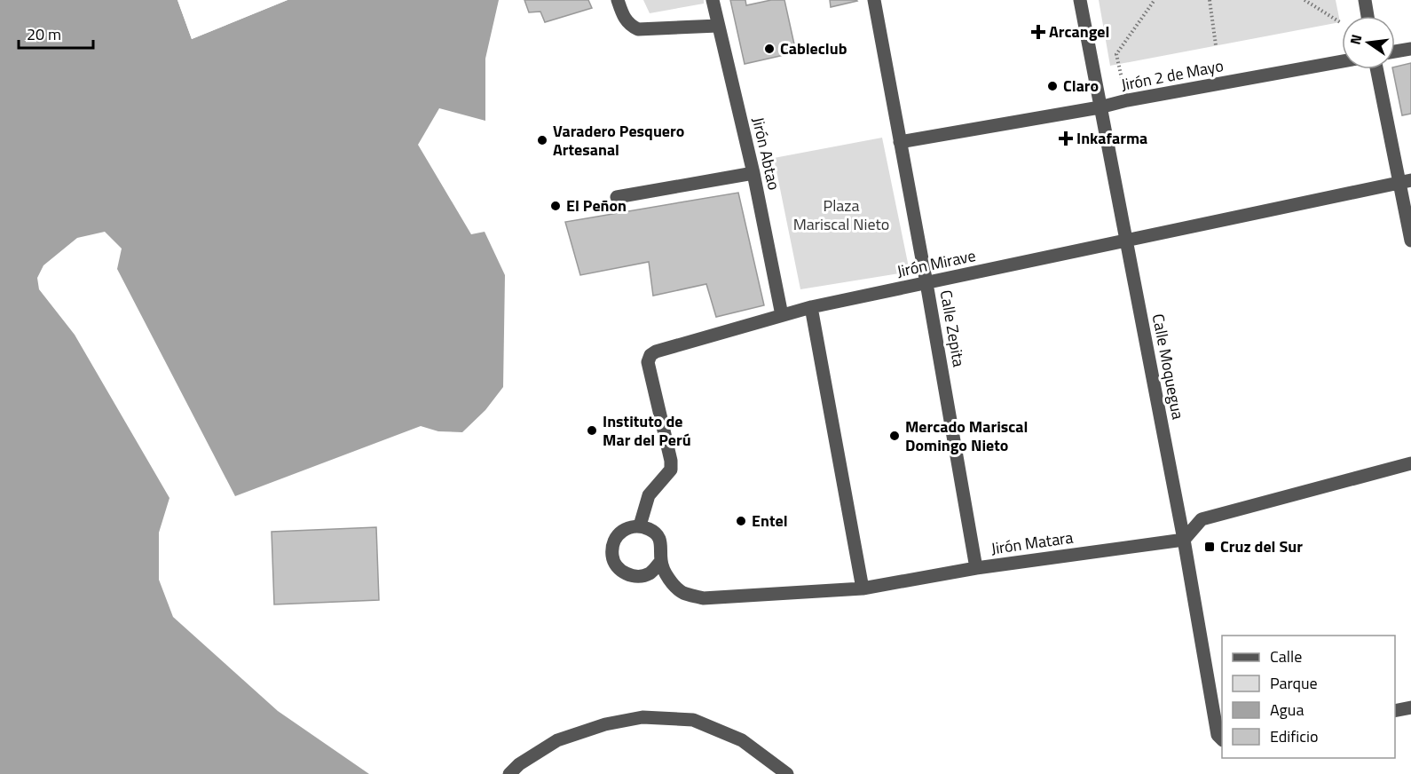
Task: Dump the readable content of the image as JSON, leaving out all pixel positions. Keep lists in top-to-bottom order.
{
  "streets": {
    "street": [
      "Jirón 2 de Mayo",
      "Jirón Abtao",
      "Jirón Mirave",
      "Calle Zepita",
      "Calle Moquegua",
      "Jirón Matara"
    ]
  },
  "crossings": [
    ["Jirón 2 de Mayo", "Calle Zepita"],
    ["Jirón 2 de Mayo", "Calle Moquegua"],
    ["Jirón Abtao", "Jirón Mirave"],
    ["Jirón Mirave", "Calle Zepita"],
    ["Jirón Mirave", "Calle Moquegua"],
    ["Jirón Mirave", "Jirón Matara"],
    ["Calle Zepita", "Jirón Matara"],
    ["Calle Moquegua", "Jirón Matara"]
  ],
  "parks": ["Plaza Mariscal Nieto"],
  "places": {
    "health": ["Arcangel", "Inkafarma"],
    "other": [
      "Cableclub",
      "Claro",
      "Varadero Pesquero Artesanal",
      "El Peñon",
      "Instituto de Mar del Perú",
      "Mercado Mariscal Domingo Nieto",
      "Entel"
    ],
    "transit": ["Cruz del Sur"]
  },
  "legend": [
    "Calle",
    "Parque",
    "Agua",
    "Edificio"
  ],
  "scale_bar": "20 m",
  "north": "left"
}
